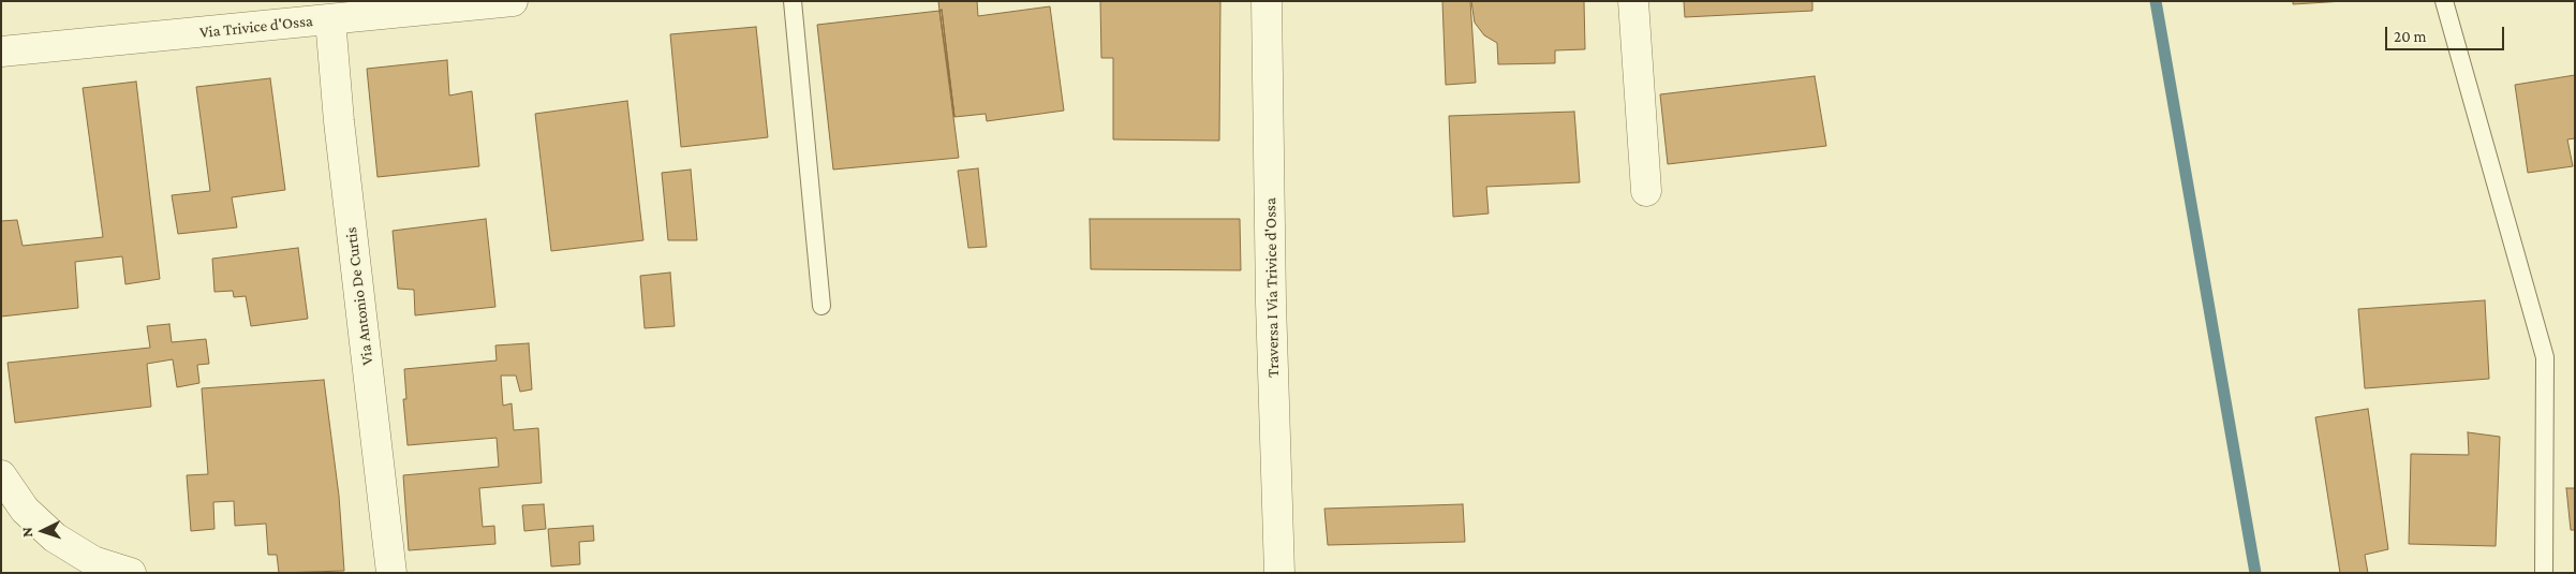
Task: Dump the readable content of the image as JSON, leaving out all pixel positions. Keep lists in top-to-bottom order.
{
  "streets": {
    "street": ["Via Trivice d'Ossa", "Traversa I Via Trivice d'Ossa", "Via Antonio De Curtis"]
  },
  "crossings": [
    ["Via Trivice d'Ossa", "Via Antonio De Curtis"]
  ],
  "scale_bar": "20 m",
  "north": "left"
}
